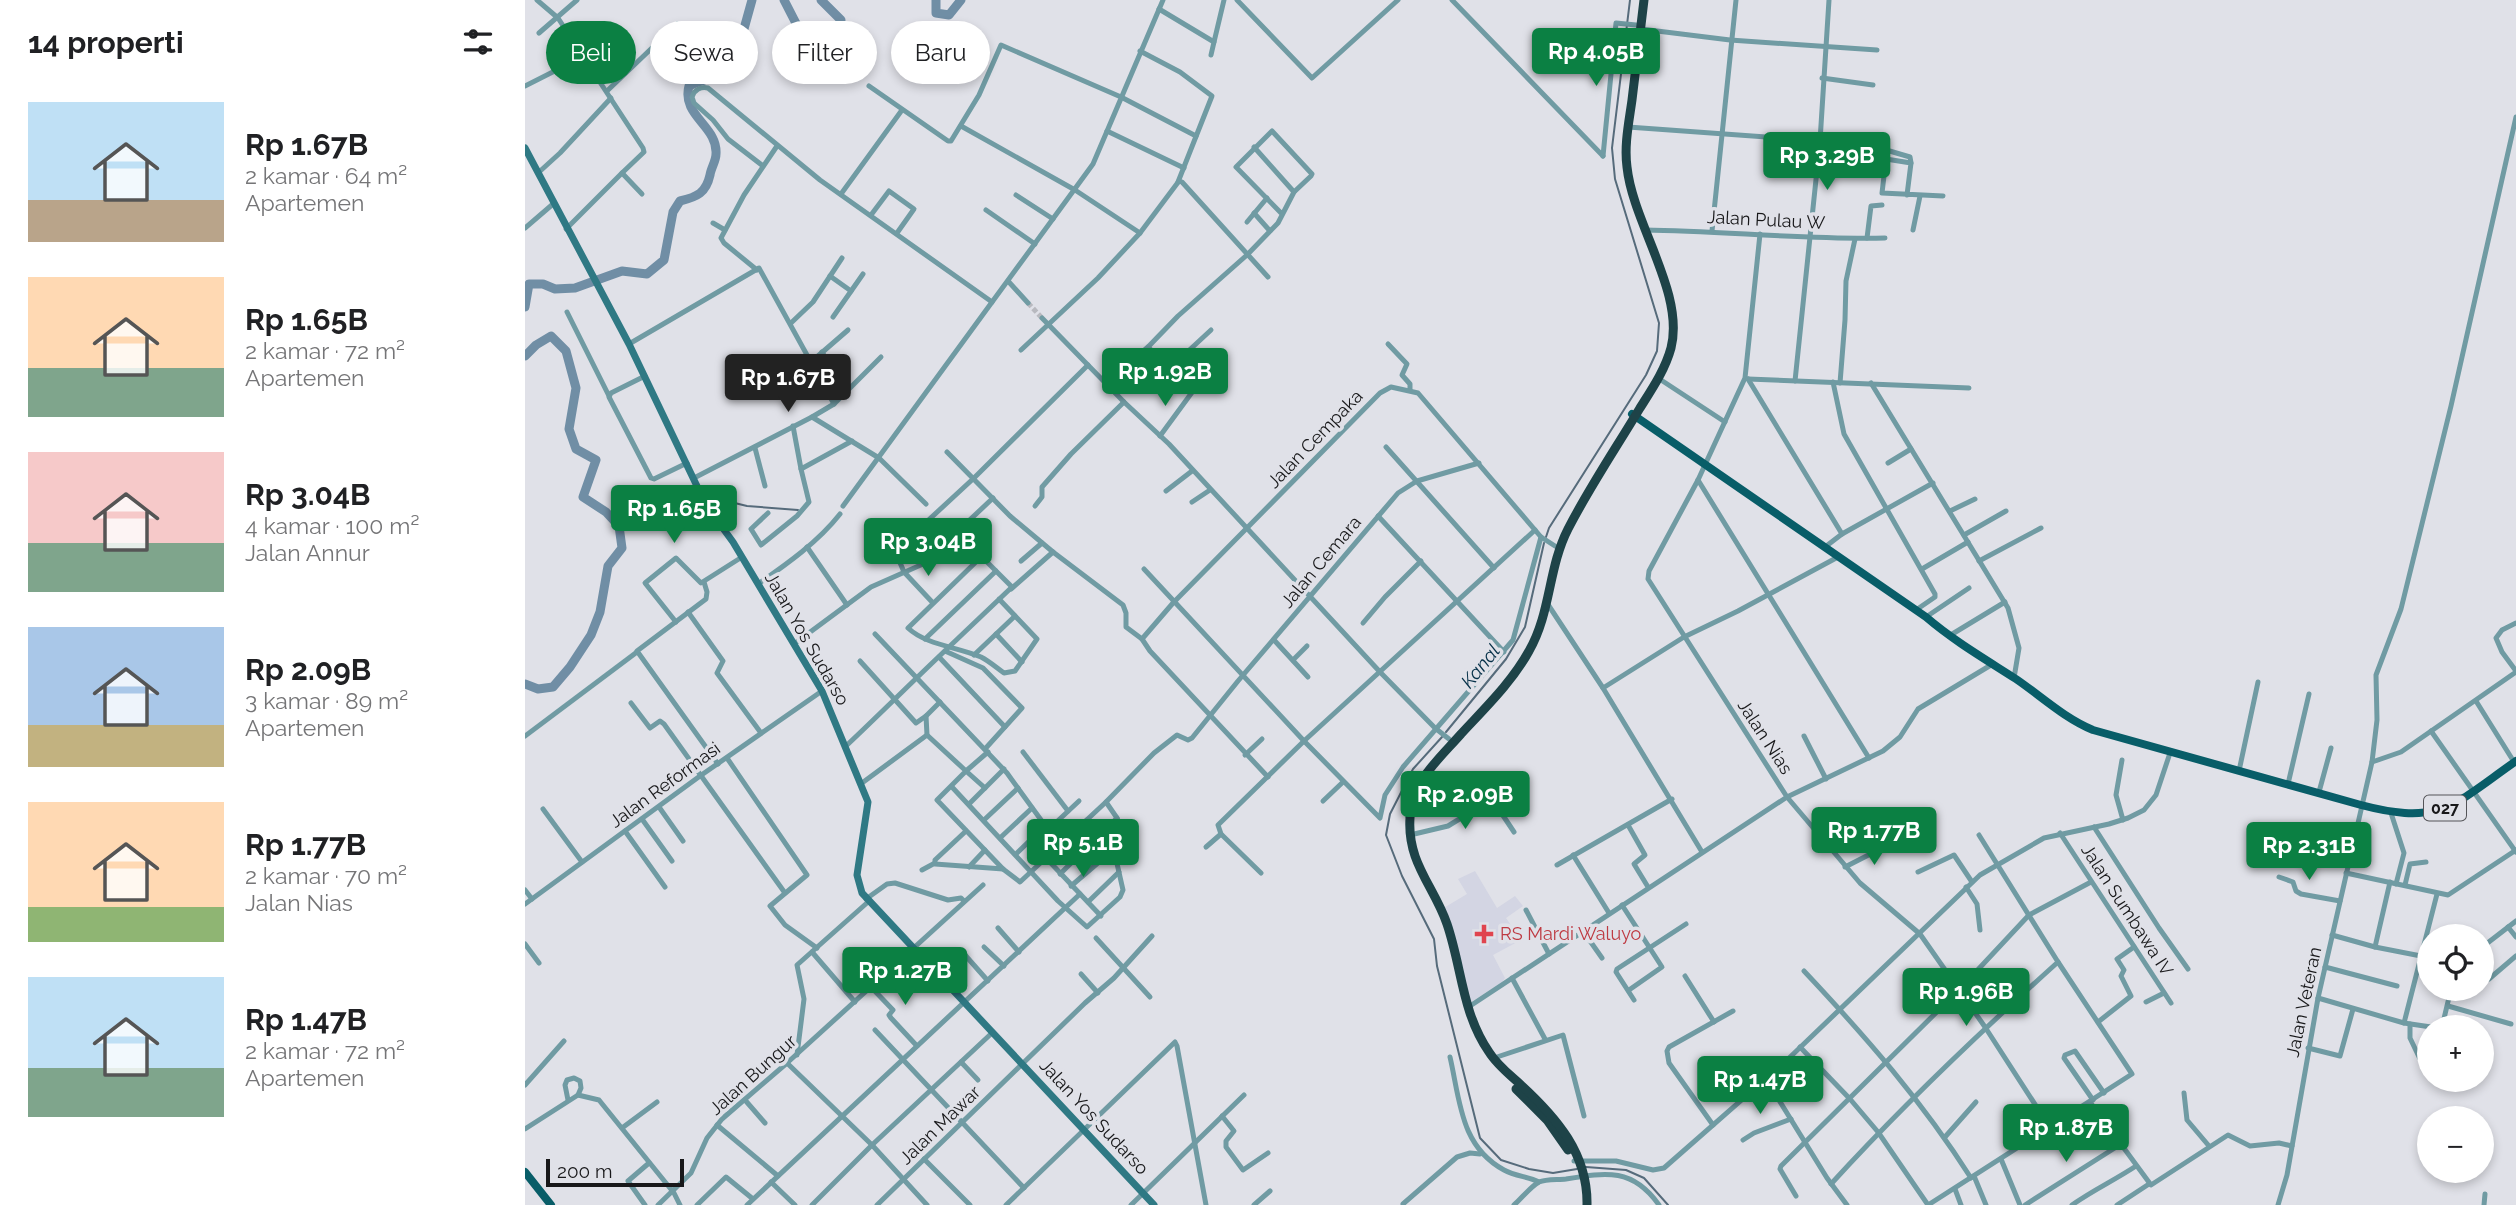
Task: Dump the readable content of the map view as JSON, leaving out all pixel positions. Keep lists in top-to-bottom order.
{
  "streets": {
    "main road": ["027"],
    "street": [
      "Jalan Pulau W",
      "Jalan Cempaka",
      "Jalan Cemara",
      "Jalan Yos Sudarso",
      "Jalan Nias",
      "Jalan Reformasi",
      "Jalan Sumbawa IV",
      "Jalan Veteran",
      "Jalan Bungur",
      "Jalan Mawar"
    ]
  },
  "crossings": [
    ["Jalan Yos Sudarso", "Jalan Reformasi"],
    ["Jalan Yos Sudarso", "Jalan Bungur"],
    ["Jalan Yos Sudarso", "Jalan Mawar"],
    ["027", "Jalan Veteran"]
  ],
  "water": ["Kanal"],
  "places": {
    "health": ["RS Mardi Waluyo"]
  },
  "scale_bar": "200 m",
  "page": {
    "heading": "14 properti",
    "chip": [
      "Beli",
      "Sewa",
      "Filter",
      "Baru"
    ],
    "price": [
      "Rp 4.05B",
      "Rp 3.29B",
      "Rp 1.92B",
      "Rp 1.67B",
      "Rp 1.65B",
      "Rp 3.04B",
      "Rp 2.09B",
      "Rp 1.77B",
      "Rp 5.1B",
      "Rp 2.31B",
      "Rp 1.27B",
      "Rp 1.96B",
      "Rp 1.47B",
      "Rp 1.87B"
    ],
    "list": [
      {
        "name": "Rp 1.67B",
        "note": "2 kamar · 64 m² · Apartemen"
      },
      {
        "name": "Rp 1.65B",
        "note": "2 kamar · 72 m² · Apartemen"
      },
      {
        "name": "Rp 3.04B",
        "note": "4 kamar · 100 m² · Jalan Annur"
      },
      {
        "name": "Rp 2.09B",
        "note": "3 kamar · 89 m² · Apartemen"
      },
      {
        "name": "Rp 1.77B",
        "note": "2 kamar · 70 m² · Jalan Nias"
      },
      {
        "name": "Rp 1.47B",
        "note": "2 kamar · 72 m² · Apartemen"
      }
    ],
    "map_buttons": ["+", "−"],
    "scale": "200 m"
  }
}
